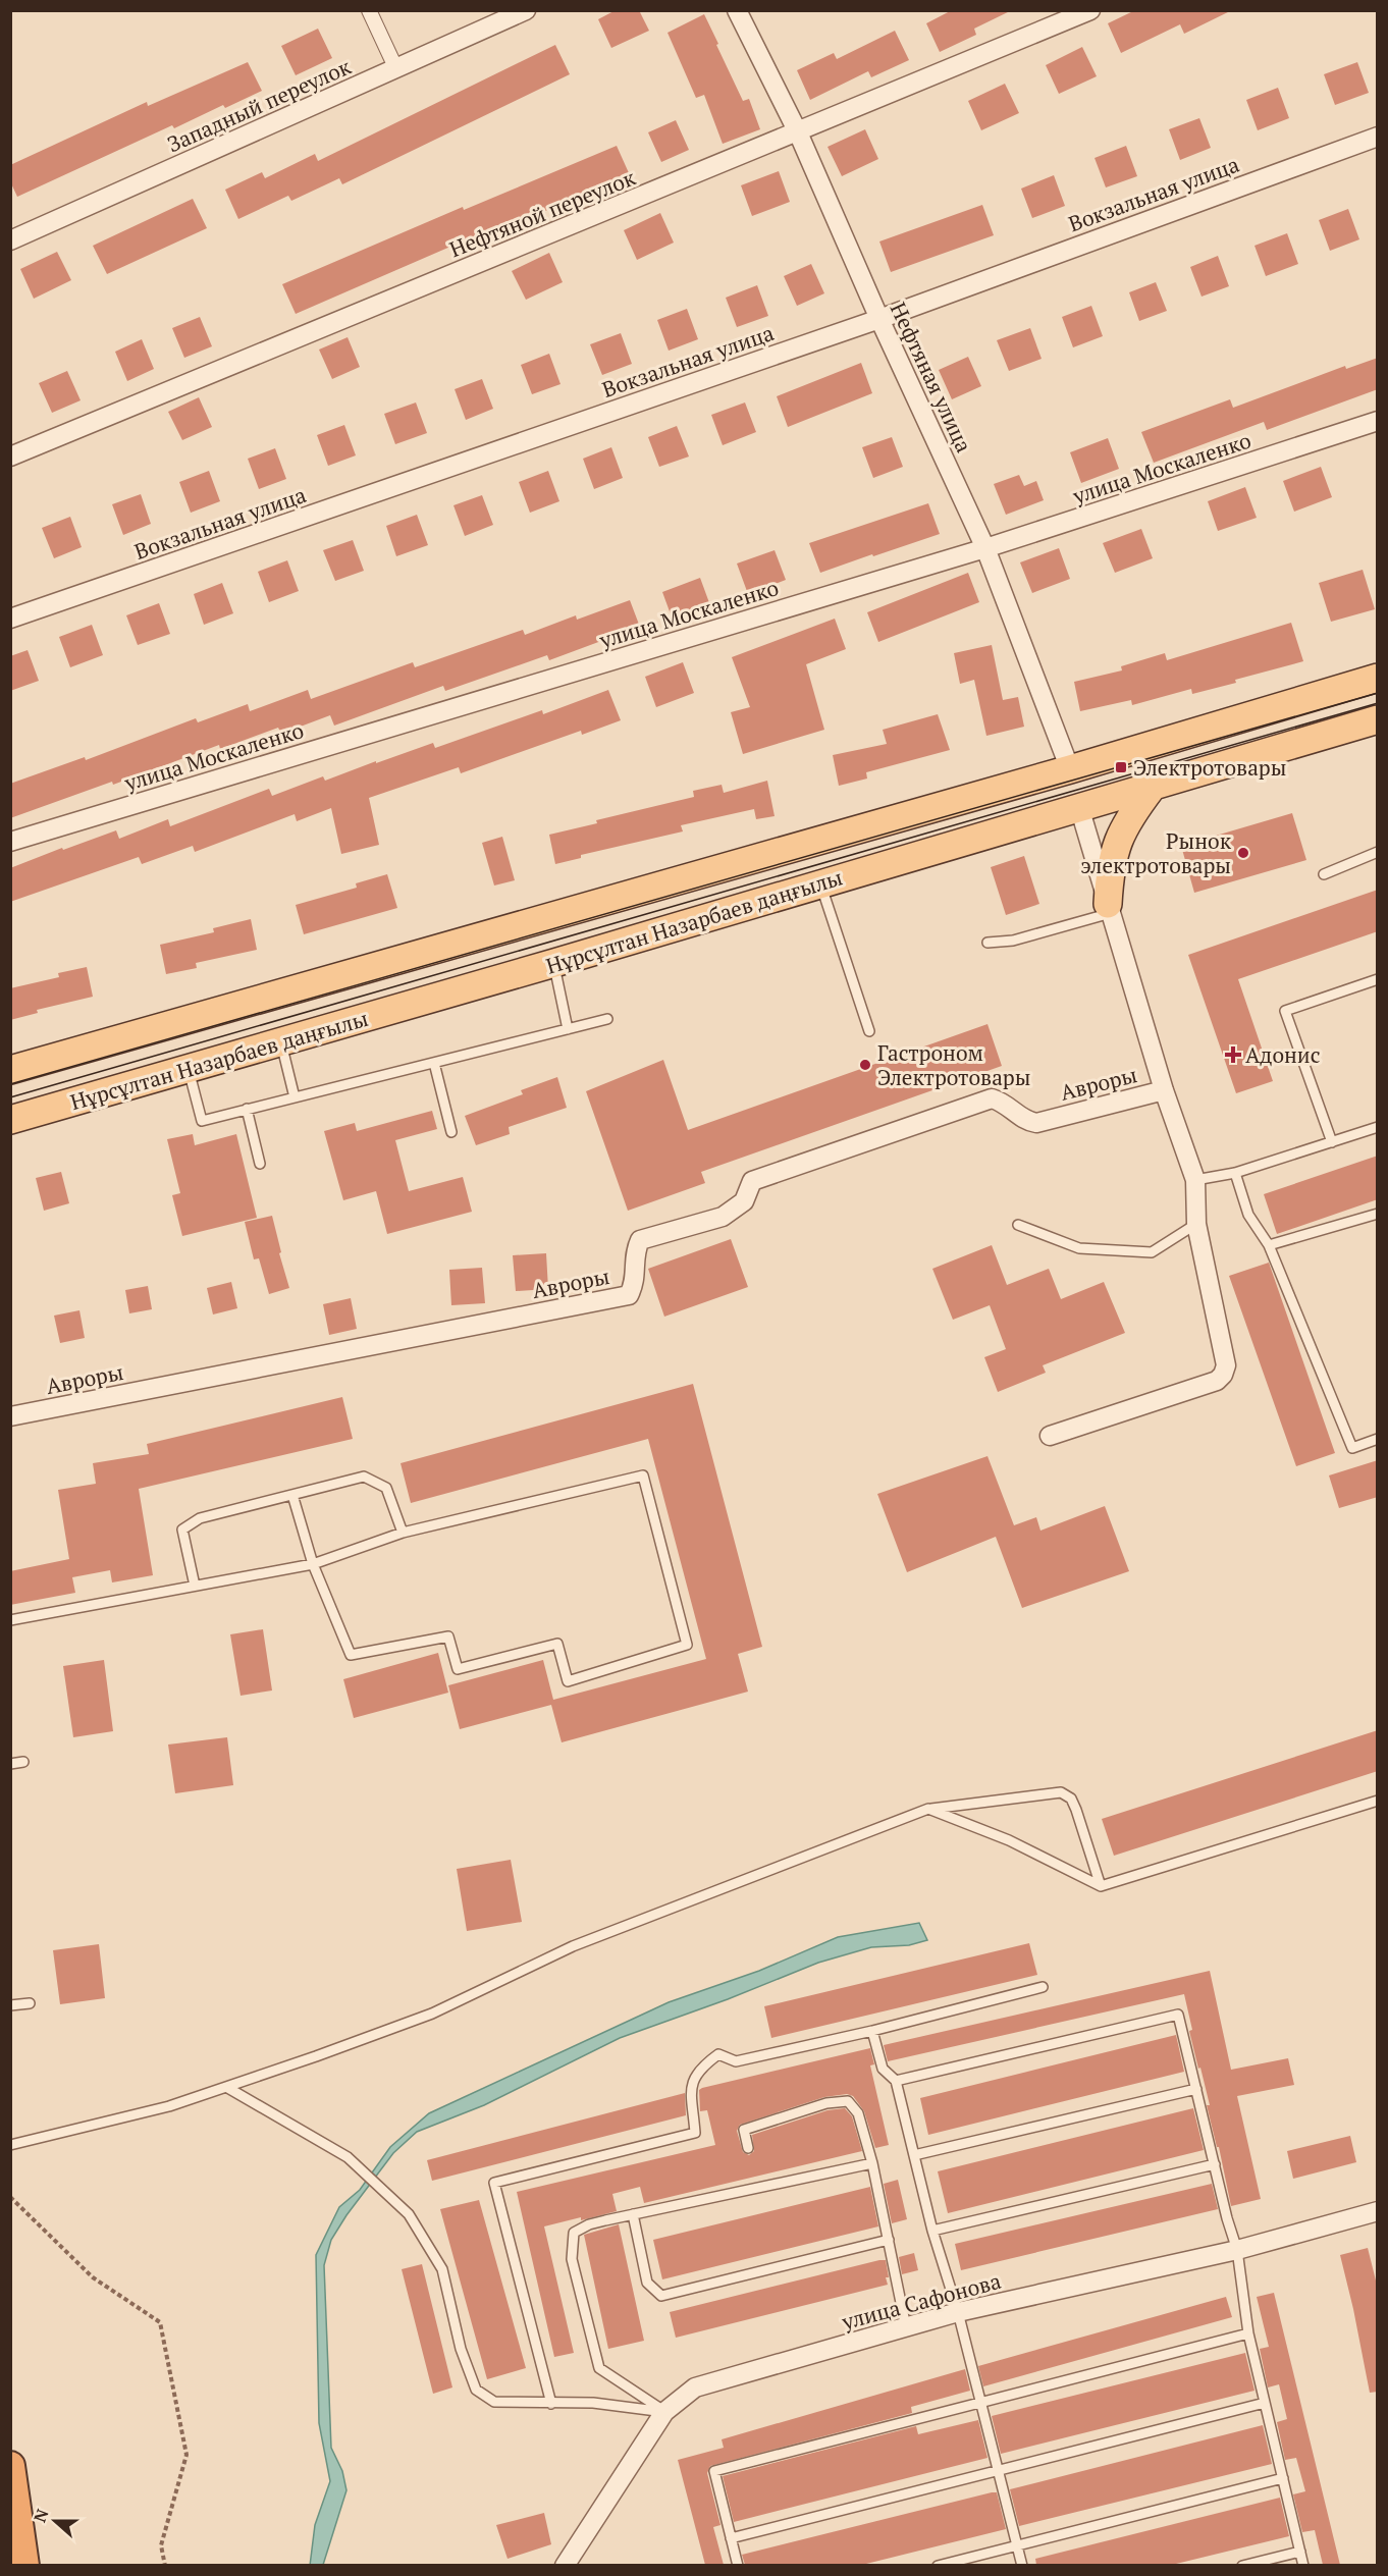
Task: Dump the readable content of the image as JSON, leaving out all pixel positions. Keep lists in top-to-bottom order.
{
  "streets": {
    "main road": ["Нұрсұлтан Назарбаев даңғылы"],
    "street": [
      "Западный переулок",
      "Вокзальная улица",
      "Нефтяной переулок",
      "Нефтяная улица",
      "улица Москаленко",
      "Авроры",
      "улица Сафонова"
    ]
  },
  "crossings": [
    ["Вокзальная улица", "Нефтяная улица"],
    ["Нефтяной переулок", "Нефтяная улица"],
    ["Нефтяная улица", "улица Москаленко"],
    ["Нефтяная улица", "Нұрсұлтан Назарбаев даңғылы"]
  ],
  "places": {
    "transit": ["Электротовары"],
    "other": ["Рынок электротовары", "Гастроном Электротовары"],
    "health": ["Адонис"]
  },
  "north": "left"
}
